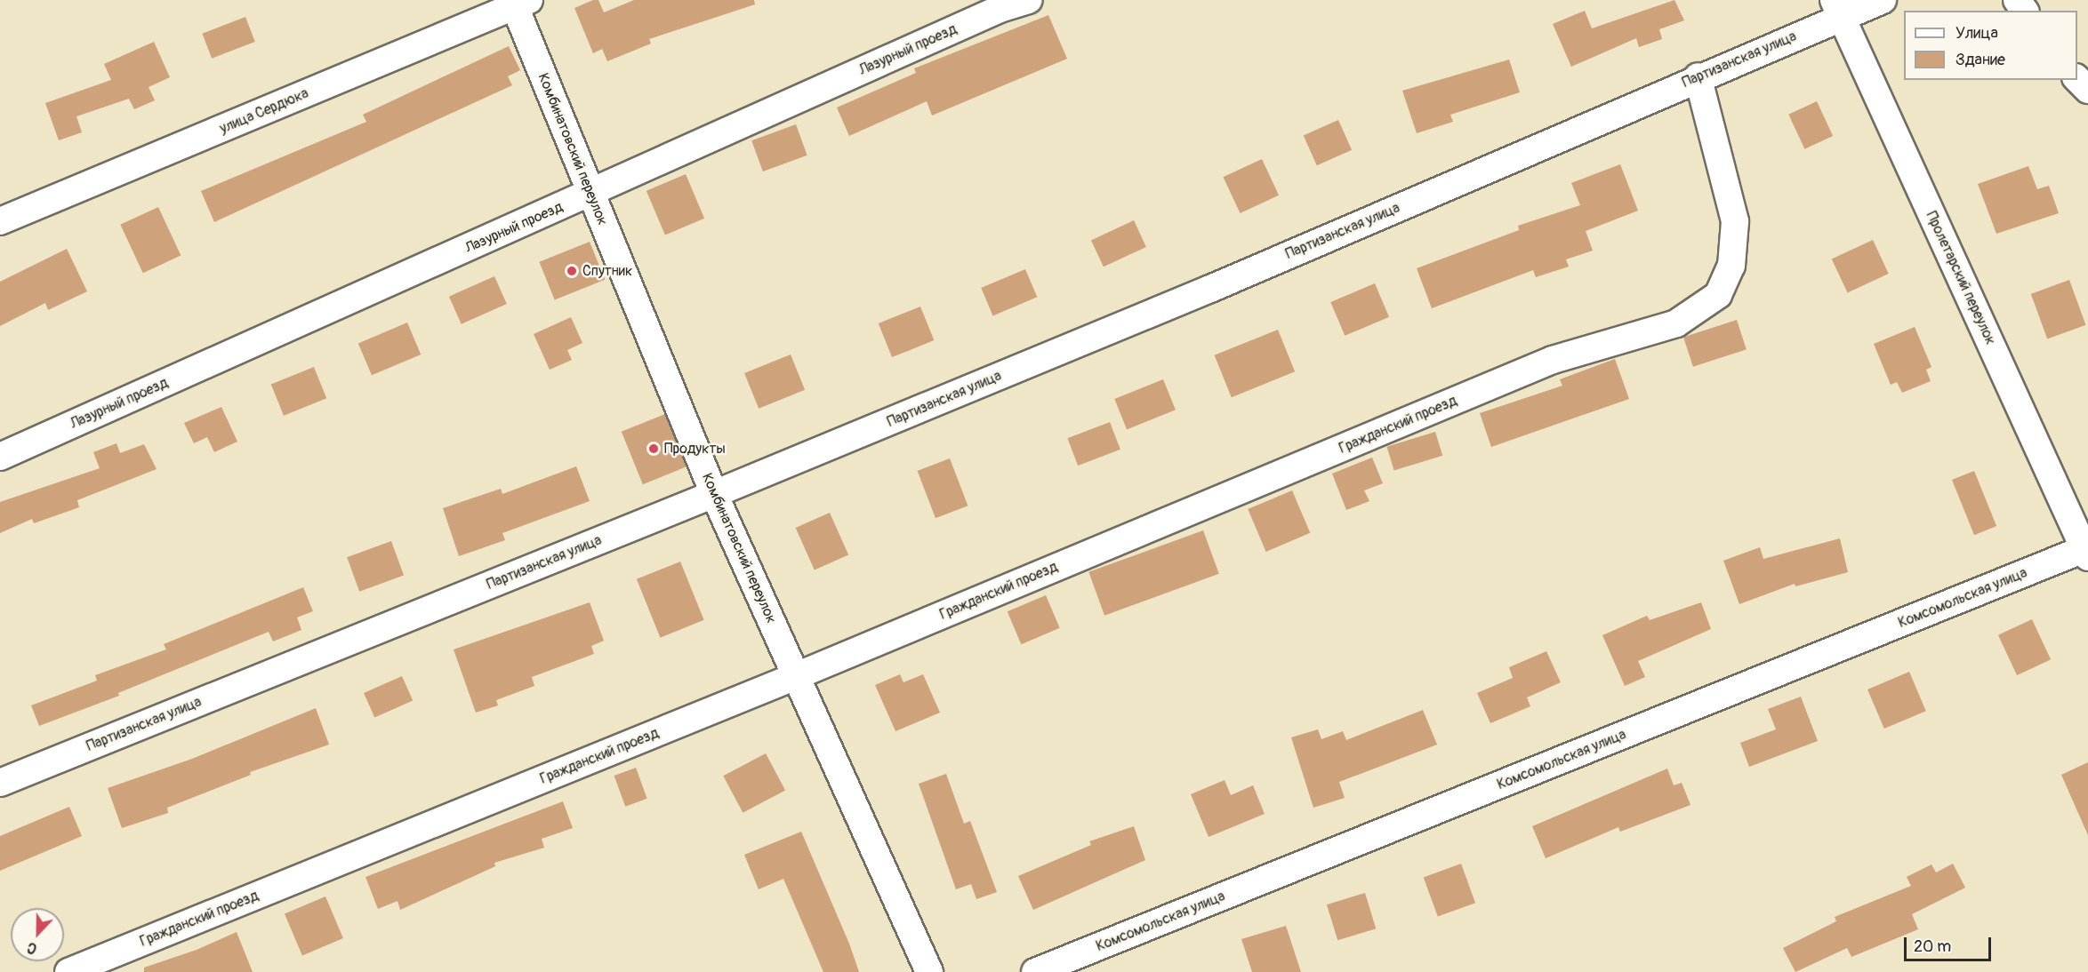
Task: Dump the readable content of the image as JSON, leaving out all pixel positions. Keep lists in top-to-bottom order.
{
  "streets": {
    "street": [
      "Лазурный проезд",
      "Партизанская улица",
      "улица Сердюка",
      "Комбинатовский переулок",
      "Пролетарский переулок",
      "Гражданский проезд",
      "Комсомольская улица"
    ]
  },
  "crossings": [
    ["Лазурный проезд", "Комбинатовский переулок"],
    ["Партизанская улица", "Комбинатовский переулок"],
    ["Партизанская улица", "Пролетарский переулок"],
    ["Партизанская улица", "Гражданский проезд"],
    ["улица Сердюка", "Комбинатовский переулок"],
    ["Комбинатовский переулок", "Гражданский проезд"],
    ["Пролетарский переулок", "Комсомольская улица"]
  ],
  "places": ["Спутник", "Продукты"],
  "legend": ["Улица", "Здание"],
  "scale_bar": "20 m",
  "north": "bottom"
}
